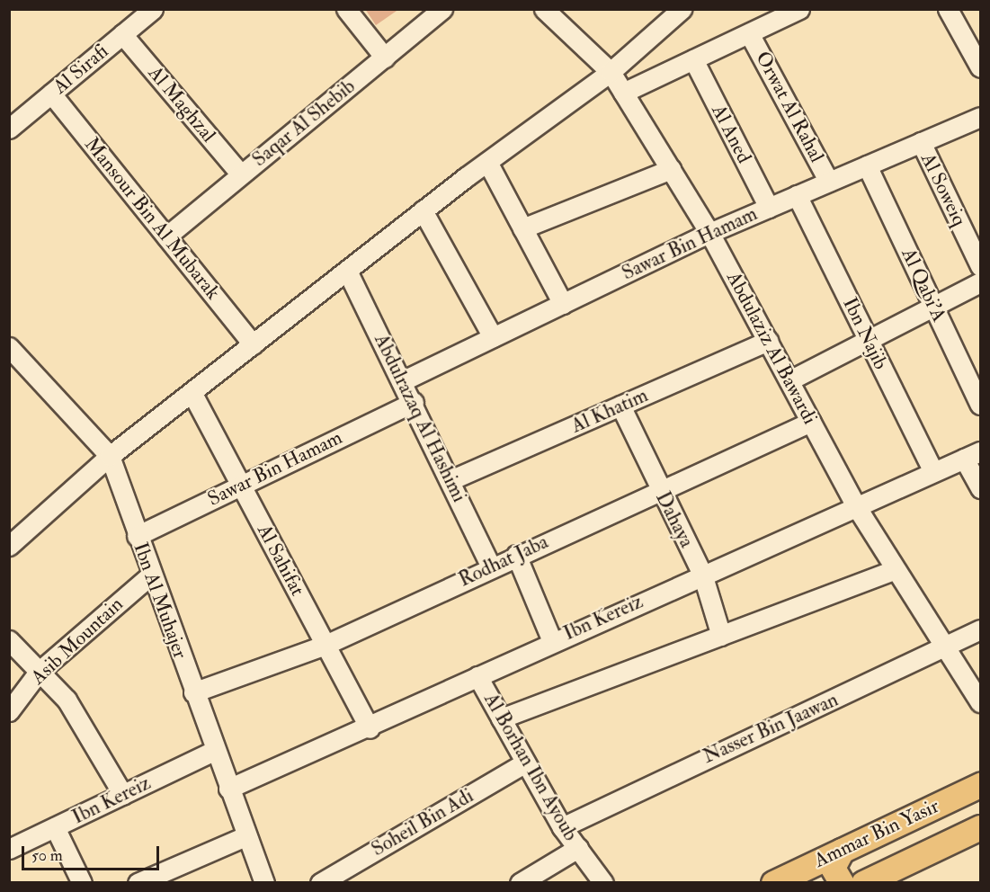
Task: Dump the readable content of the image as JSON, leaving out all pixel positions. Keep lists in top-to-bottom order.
{
  "streets": {
    "main road": ["Ammar Bin Yasir"],
    "street": [
      "Al Sirafi",
      "Al Maghzal",
      "Orwat Al Rahal",
      "Saqar Al Shebib",
      "Al Aned",
      "Al Soweiq",
      "Mansour Bin Al Mubarak",
      "Sawar Bin Hamam",
      "Al Qabi'A",
      "Ibn Najib",
      "Abdulaziz Al Bawardi",
      "Al Khatim",
      "Abdulrazaq Al Hashimi",
      "Dahaya",
      "Al Sahifat",
      "Rodhat Jaba",
      "Ibn Al Muhajer",
      "Ibn Kereiz",
      "Asib Mountain",
      "Nasser Bin Jaawan",
      "Al Borhan Ibn Ayoub",
      "Soheil Bin Adi"
    ]
  },
  "crossings": [
    ["Al Sirafi", "Al Maghzal"],
    ["Al Sirafi", "Mansour Bin Al Mubarak"],
    ["Al Maghzal", "Saqar Al Shebib"],
    ["Orwat Al Rahal", "Sawar Bin Hamam"],
    ["Saqar Al Shebib", "Mansour Bin Al Mubarak"],
    ["Al Aned", "Sawar Bin Hamam"],
    ["Al Soweiq", "Sawar Bin Hamam"],
    ["Sawar Bin Hamam", "Al Qabi'A"],
    ["Sawar Bin Hamam", "Ibn Najib"],
    ["Sawar Bin Hamam", "Abdulaziz Al Bawardi"],
    ["Sawar Bin Hamam", "Abdulrazaq Al Hashimi"],
    ["Sawar Bin Hamam", "Al Sahifat"],
    ["Sawar Bin Hamam", "Ibn Al Muhajer"],
    ["Ibn Najib", "Ibn Kereiz"],
    ["Abdulaziz Al Bawardi", "Al Khatim"],
    ["Abdulaziz Al Bawardi", "Rodhat Jaba"],
    ["Abdulaziz Al Bawardi", "Ibn Kereiz"],
    ["Abdulaziz Al Bawardi", "Nasser Bin Jaawan"],
    ["Al Khatim", "Abdulrazaq Al Hashimi"],
    ["Al Khatim", "Dahaya"],
    ["Abdulrazaq Al Hashimi", "Rodhat Jaba"],
    ["Dahaya", "Rodhat Jaba"],
    ["Dahaya", "Ibn Kereiz"],
    ["Al Sahifat", "Rodhat Jaba"],
    ["Al Sahifat", "Ibn Kereiz"],
    ["Rodhat Jaba", "Ibn Al Muhajer"],
    ["Ibn Al Muhajer", "Ibn Kereiz"],
    ["Ibn Al Muhajer", "Asib Mountain"],
    ["Ibn Kereiz", "Al Borhan Ibn Ayoub"],
    ["Nasser Bin Jaawan", "Al Borhan Ibn Ayoub"],
    ["Al Borhan Ibn Ayoub", "Soheil Bin Adi"]
  ],
  "scale_bar": "50 m"
}
